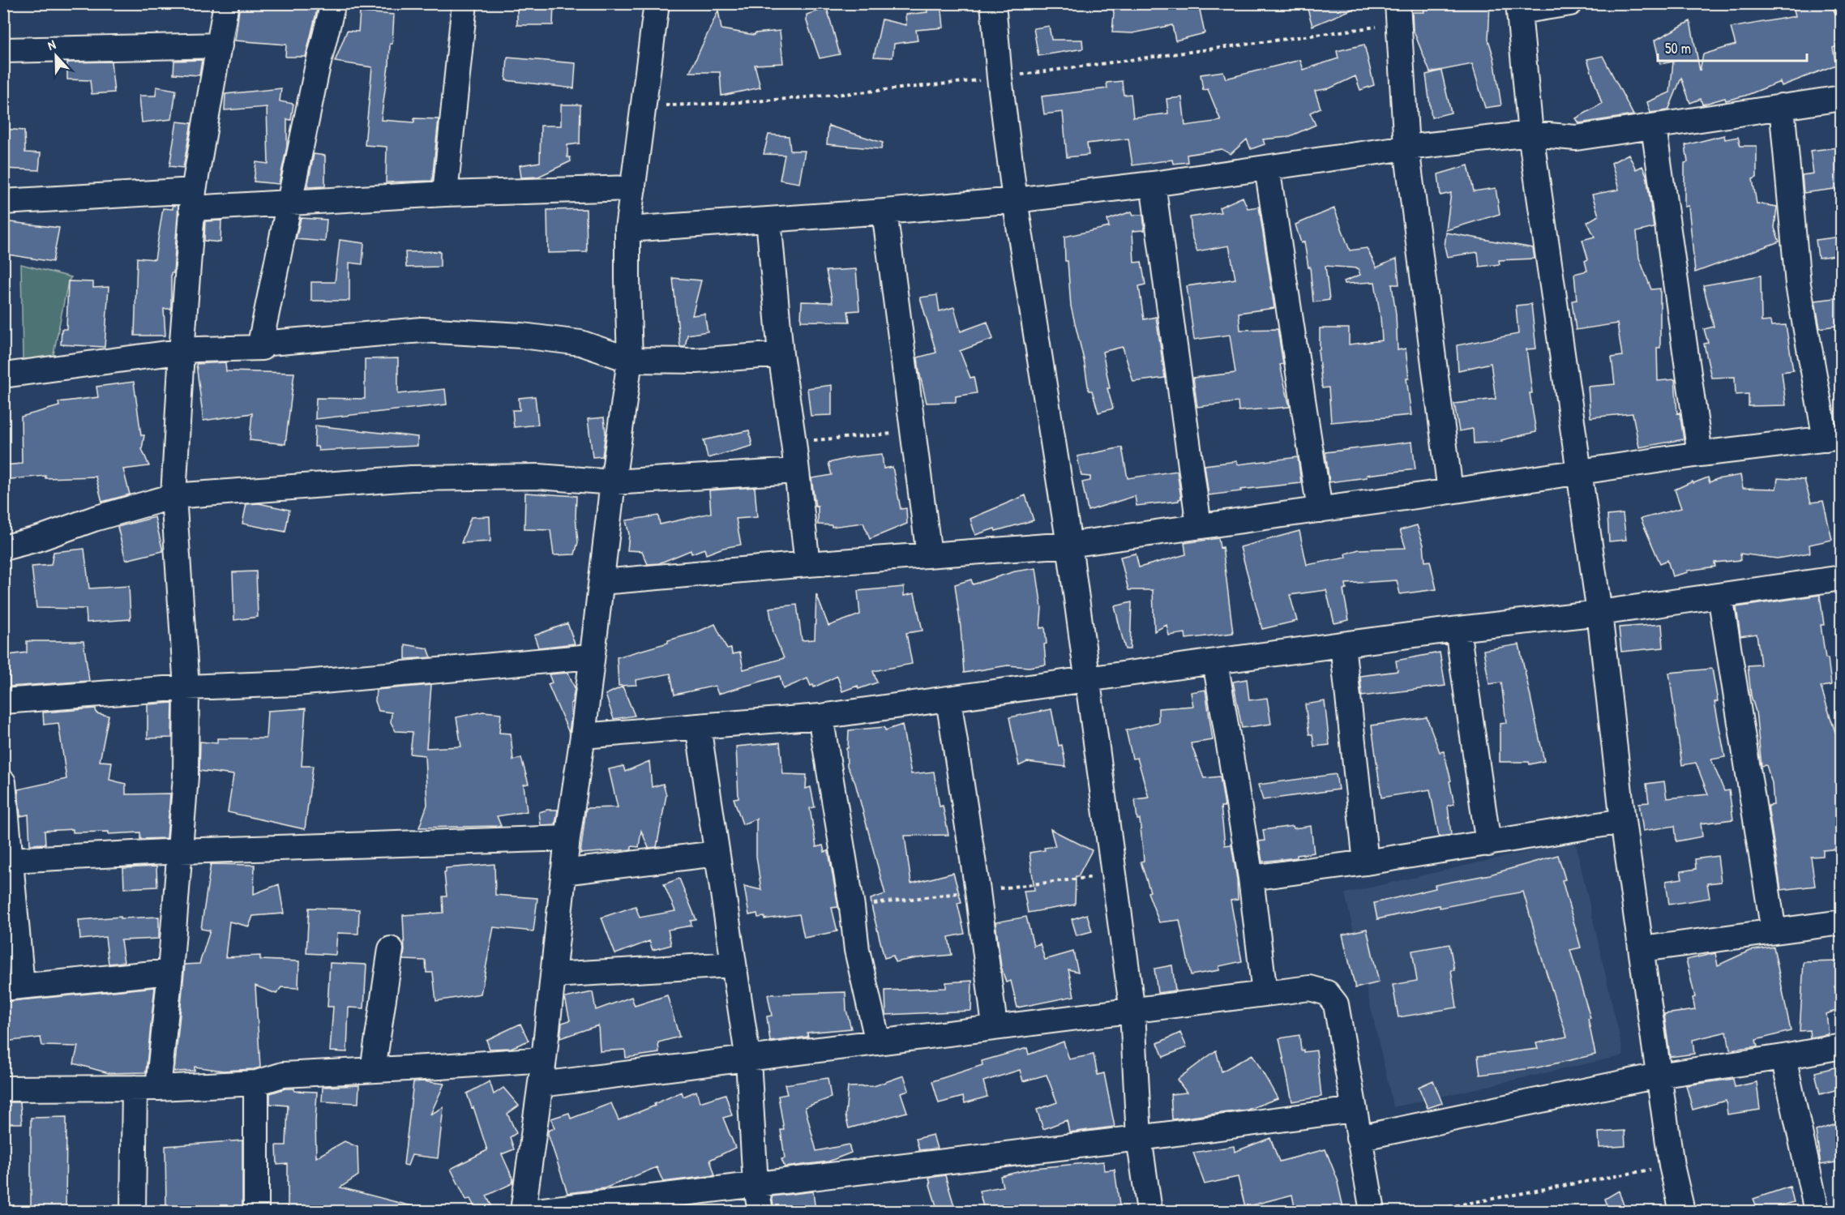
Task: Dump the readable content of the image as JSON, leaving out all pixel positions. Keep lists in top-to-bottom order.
{
  "scale_bar": "50 m",
  "north": "top"
}
